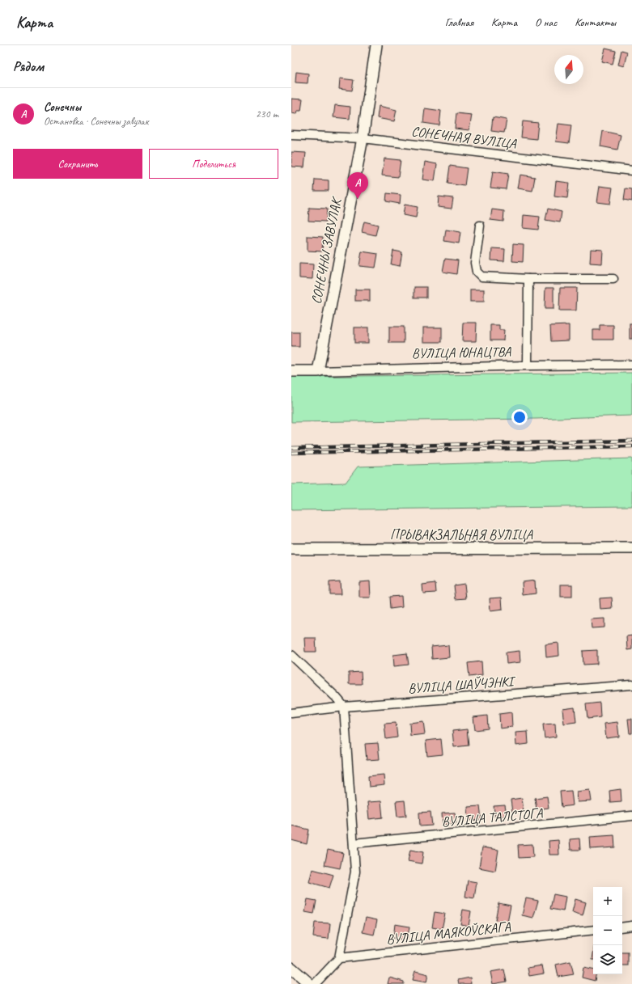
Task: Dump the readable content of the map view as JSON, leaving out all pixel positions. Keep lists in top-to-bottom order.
{
  "streets": {
    "street": [
      "СОНЕЧНАЯ ВУЛІЦА",
      "СОНЕЧНЫ ЗАВУЛАК",
      "ВУЛІЦА ЮНАЦТВА",
      "ПРЫВАКЗАЛЬНАЯ ВУЛІЦА",
      "ВУЛІЦА ШАЎЧЭНКІ",
      "ВУЛІЦА ТАЛСТОГА",
      "ВУЛІЦА МАЯКОЎСКАГА"
    ]
  },
  "crossings": [
    ["СОНЕЧНАЯ ВУЛІЦА", "СОНЕЧНЫ ЗАВУЛАК"],
    ["СОНЕЧНЫ ЗАВУЛАК", "ВУЛІЦА ЮНАЦТВА"]
  ],
  "north": "top",
  "page": {
    "header": "Карта",
    "nav": [
      "Главная",
      "Карта",
      "О нас",
      "Контакты"
    ],
    "heading": "Рядом",
    "list": [
      {
        "mark": "A",
        "name": "Сонечны",
        "note": "Остановка · Сонечны завулак",
        "value": "230 m"
      }
    ],
    "buttons": ["Сохранить", "Поделиться"],
    "pins": "A",
    "map_buttons": ["+", "−"]
  }
}
